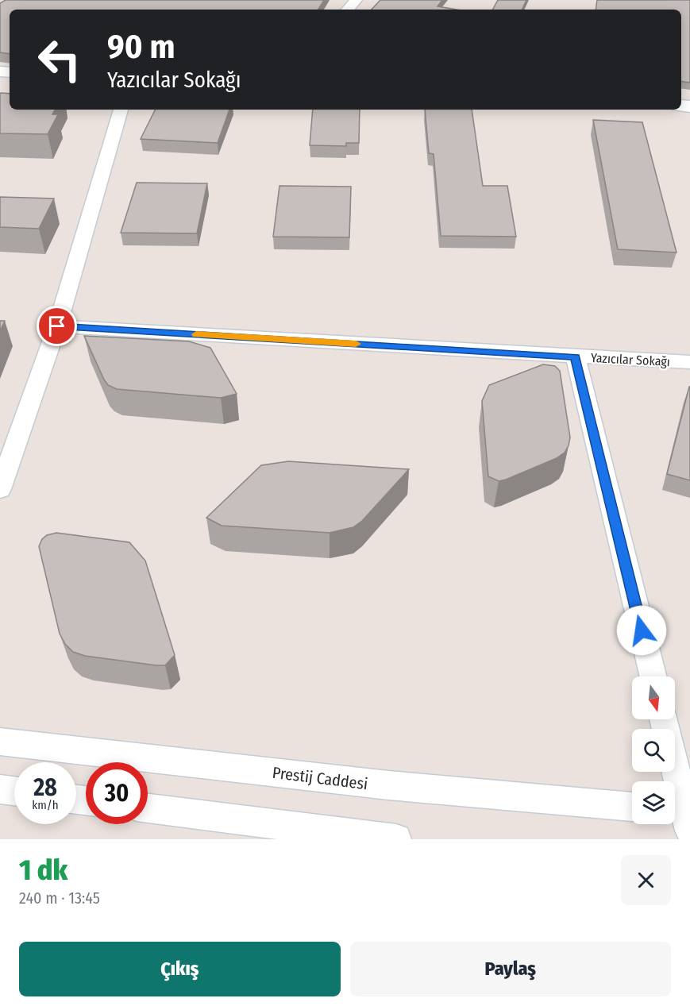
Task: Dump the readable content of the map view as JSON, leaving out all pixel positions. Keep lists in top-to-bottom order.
{
  "streets": {
    "street": ["Yazıcılar Sokağı", "Prestij Caddesi"]
  },
  "north": "bottom",
  "page": {
    "turn": ["90 m", "Yazıcılar Sokağı"],
    "speed": "28 km/h",
    "limit": "30",
    "heading": ["1 dk", "240 m · 13:45"],
    "buttons": ["Çıkış", "Paylaş"]
  }
}
